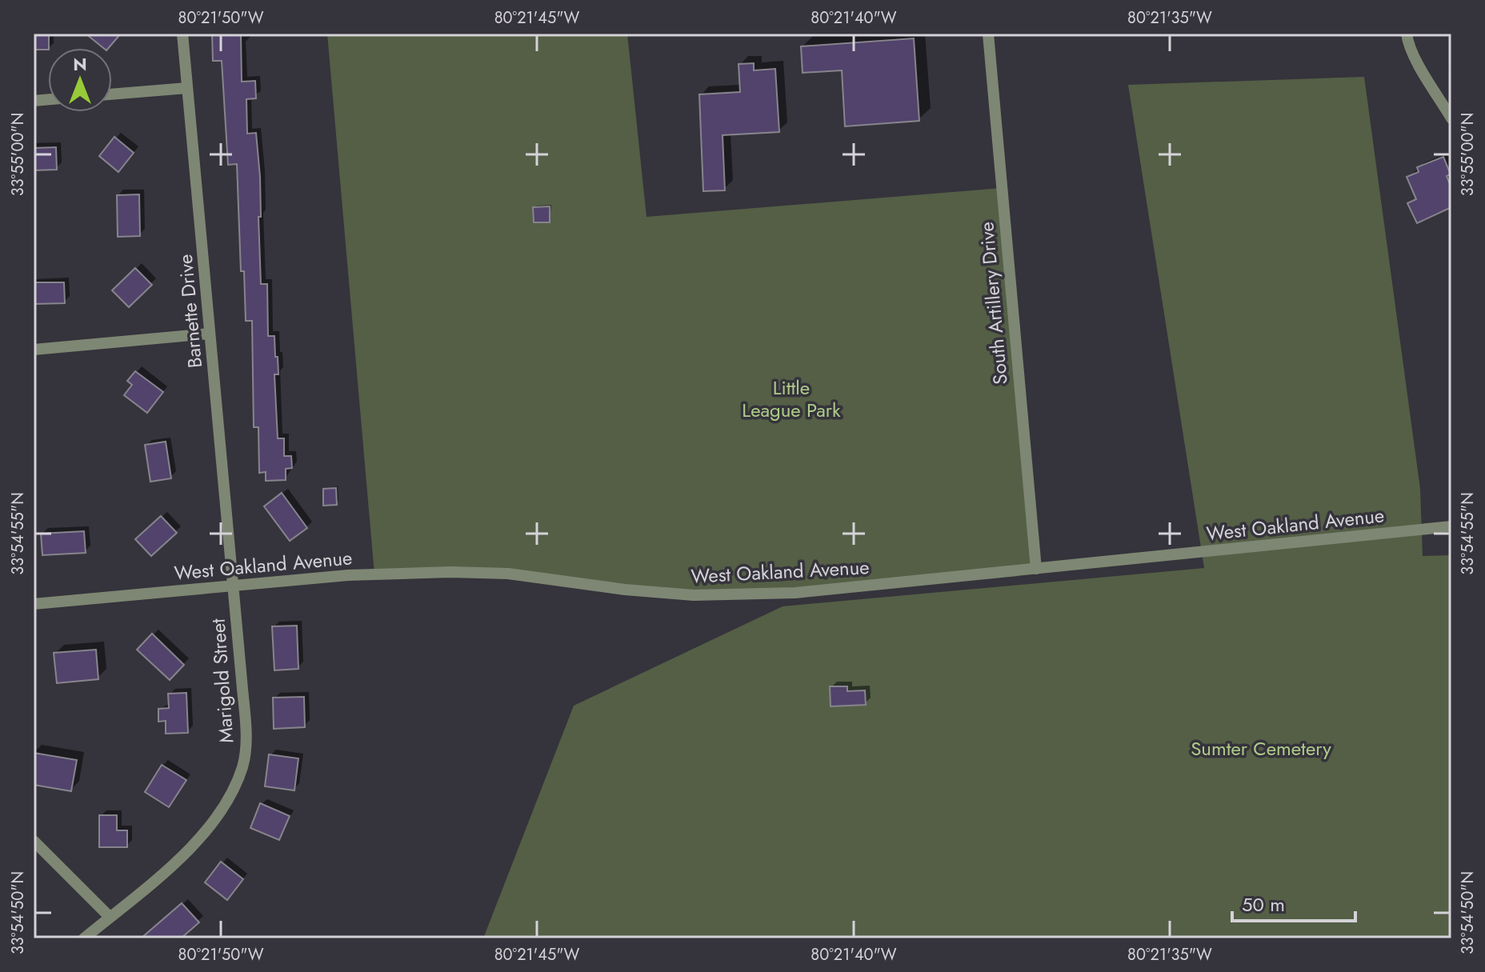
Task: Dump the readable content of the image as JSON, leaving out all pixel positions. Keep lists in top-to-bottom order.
{
  "streets": {
    "street": [
      "South Artillery Drive",
      "Barnette Drive",
      "West Oakland Avenue",
      "Marigold Street"
    ]
  },
  "crossings": [
    ["South Artillery Drive", "West Oakland Avenue"],
    ["Barnette Drive", "West Oakland Avenue"],
    ["Barnette Drive", "Marigold Street"],
    ["West Oakland Avenue", "Marigold Street"]
  ],
  "parks": ["Little League Park", "Sumter Cemetery"],
  "scale_bar": "50 m",
  "north": "top",
  "coordinates": [
    "80°21'50\"W",
    "80°21'45\"W",
    "80°21'40\"W",
    "80°21'35\"W",
    "33°55'00\"N",
    "33°54'55\"N",
    "33°54'50\"N"
  ]
}
